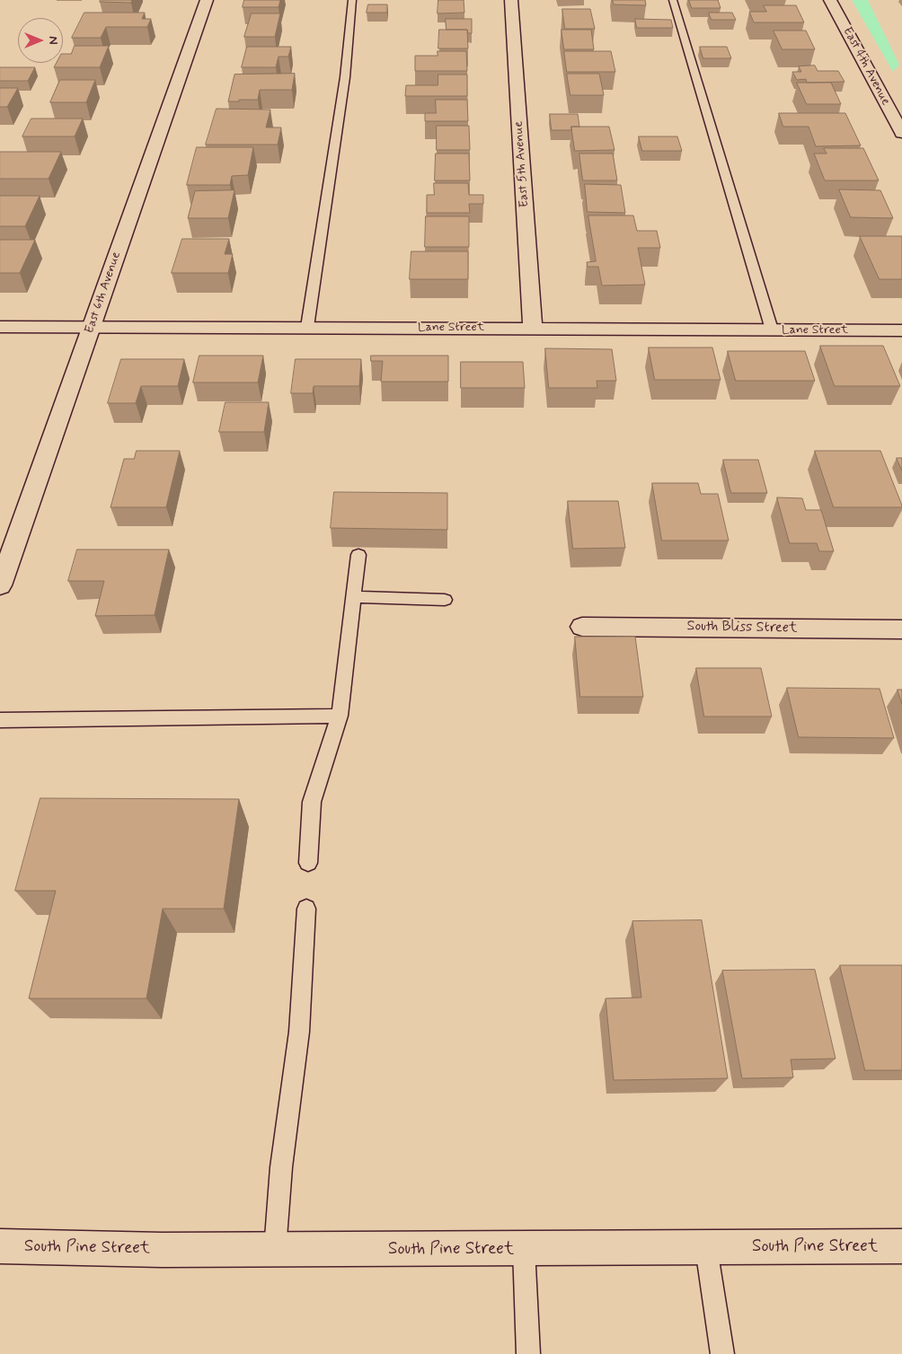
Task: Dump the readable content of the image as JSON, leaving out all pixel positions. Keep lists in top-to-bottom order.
{
  "streets": {
    "street": [
      "East 4th Avenue",
      "East 5th Avenue",
      "East 6th Avenue",
      "Lane Street",
      "South Bliss Street",
      "South Pine Street"
    ]
  },
  "crossings": [
    ["East 5th Avenue", "Lane Street"],
    ["East 6th Avenue", "Lane Street"]
  ],
  "north": "right"
}
